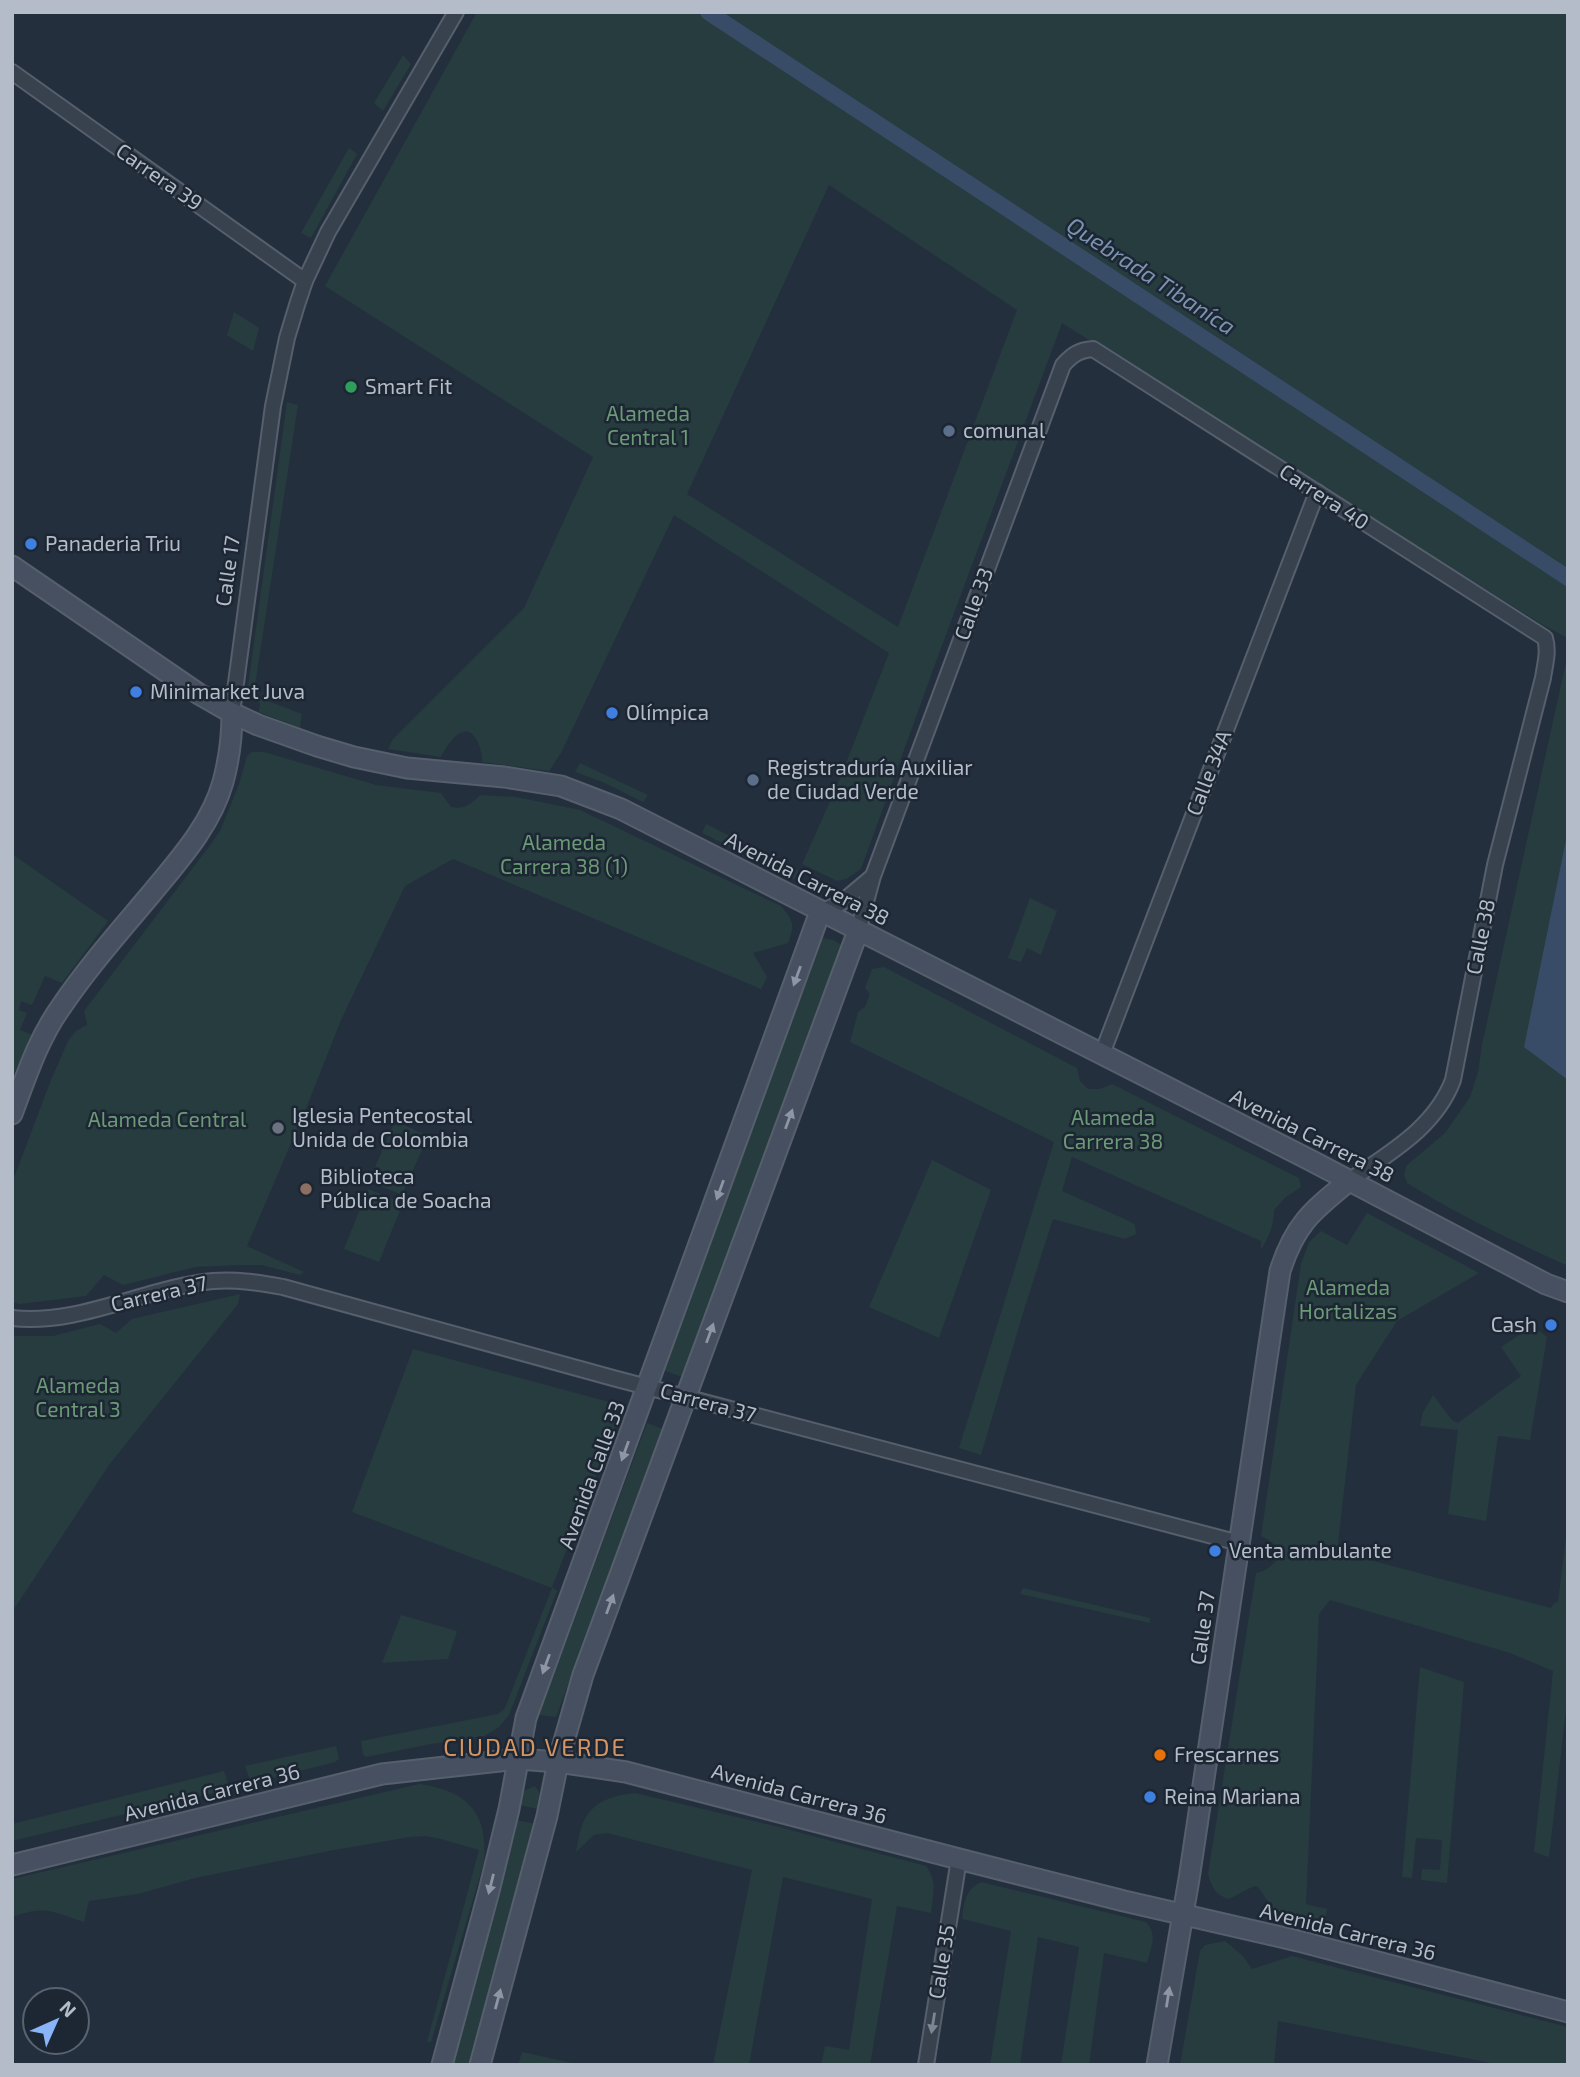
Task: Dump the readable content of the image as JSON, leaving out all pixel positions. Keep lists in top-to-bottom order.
{
  "streets": {
    "main road": [
      "Calle 17",
      "Avenida Carrera 38",
      "Avenida Calle 33",
      "Calle 37",
      "Avenida Carrera 36"
    ],
    "street": [
      "Carrera 39",
      "Carrera 40",
      "Calle 33",
      "Calle 34A",
      "Calle 38",
      "Carrera 37",
      "Calle 35"
    ]
  },
  "crossings": [
    ["Carrera 39", "Calle 17"],
    ["Carrera 40", "Calle 33"],
    ["Carrera 40", "Calle 34A"],
    ["Carrera 40", "Calle 38"],
    ["Calle 17", "Avenida Carrera 38"],
    ["Calle 33", "Avenida Carrera 38"],
    ["Calle 33", "Avenida Calle 33"],
    ["Calle 34A", "Avenida Carrera 38"],
    ["Avenida Carrera 38", "Calle 38"],
    ["Avenida Carrera 38", "Avenida Calle 33"],
    ["Avenida Carrera 38", "Calle 37"],
    ["Calle 38", "Calle 37"],
    ["Carrera 37", "Avenida Calle 33"],
    ["Carrera 37", "Calle 37"],
    ["Avenida Calle 33", "Avenida Carrera 36"],
    ["Calle 37", "Avenida Carrera 36"],
    ["Avenida Carrera 36", "Calle 35"]
  ],
  "one_way": ["Calle 35"],
  "districts": ["CIUDAD VERDE"],
  "water": ["Quebrada Tibaníca"],
  "parks": [
    "Alameda Central 1",
    "Alameda Carrera 38 (1)",
    "Alameda Carrera 38",
    "Alameda Central",
    "Alameda Hortalizas",
    "Alameda Central 3"
  ],
  "places": [
    "Smart Fit",
    "comunal",
    "Panaderia Triu",
    "Minimarket Juva",
    "Olímpica",
    "Registraduría Auxiliar de Ciudad Verde",
    "Iglesia Pentecostal Unida de Colombia",
    "Biblioteca Pública de Soacha",
    "Cash",
    "Venta ambulante",
    "Frescarnes",
    "Reina Mariana"
  ],
  "north": "top right"
}
